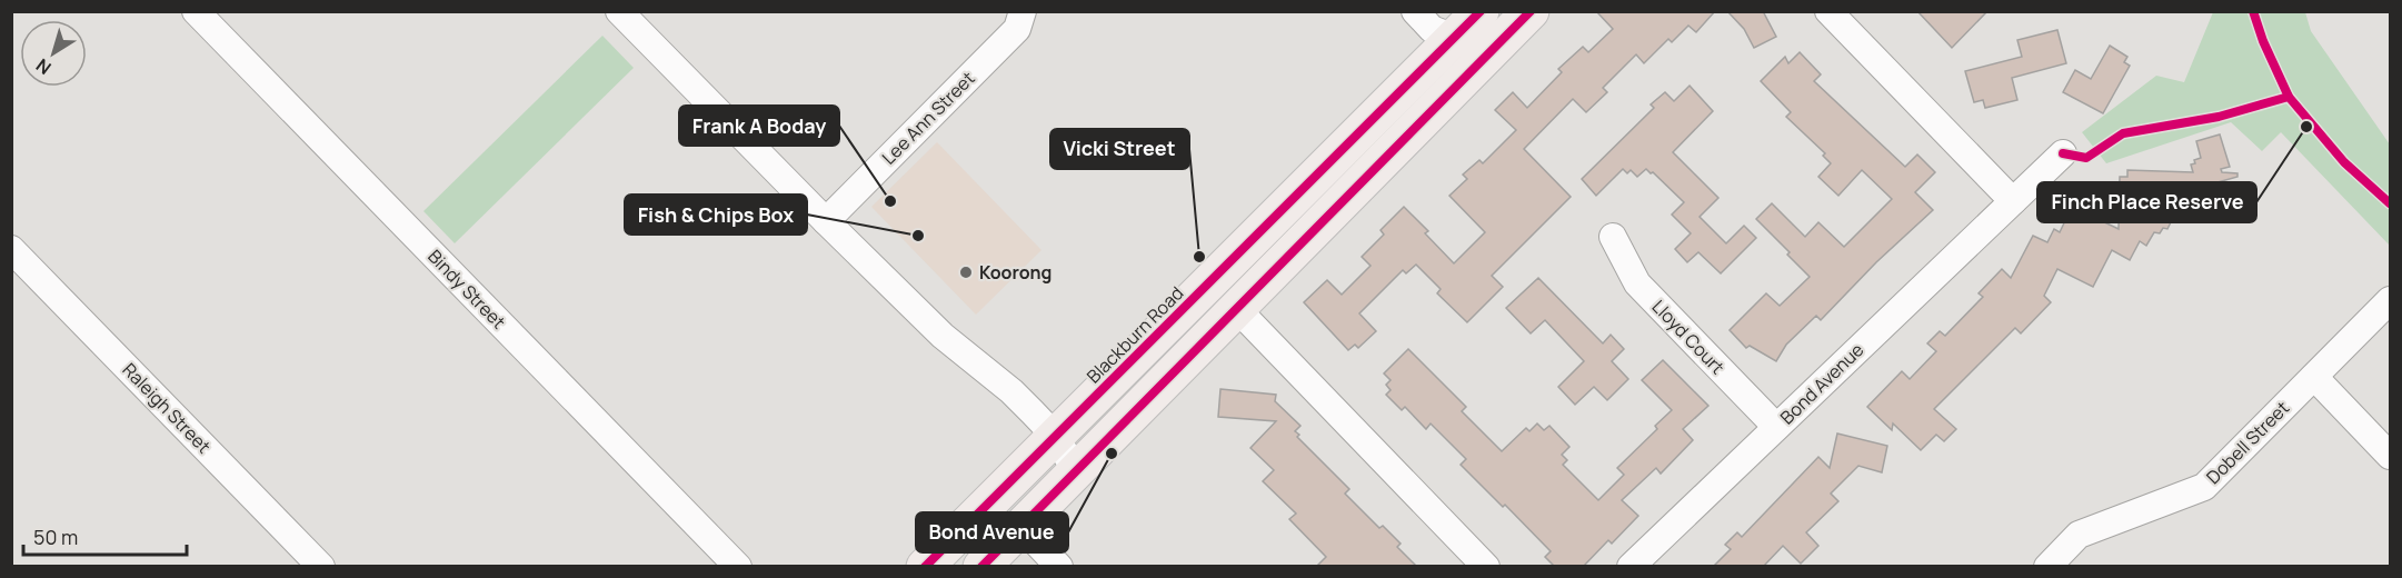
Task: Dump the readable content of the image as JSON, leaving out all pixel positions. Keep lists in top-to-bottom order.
{
  "streets": {
    "main road": ["Blackburn Road"],
    "street": [
      "Lee Ann Street",
      "Bindy Street",
      "Lloyd Court",
      "Bond Avenue",
      "Raleigh Street",
      "Dobell Street"
    ]
  },
  "crossings": [
    ["Lloyd Court", "Bond Avenue"]
  ],
  "places": [
    "Finch Place Reserve",
    "Frank A Boday",
    "Fish & Chips Box",
    "Vicki Street",
    "Koorong",
    "Bond Avenue"
  ],
  "scale_bar": "50 m",
  "north": "bottom left"
}
